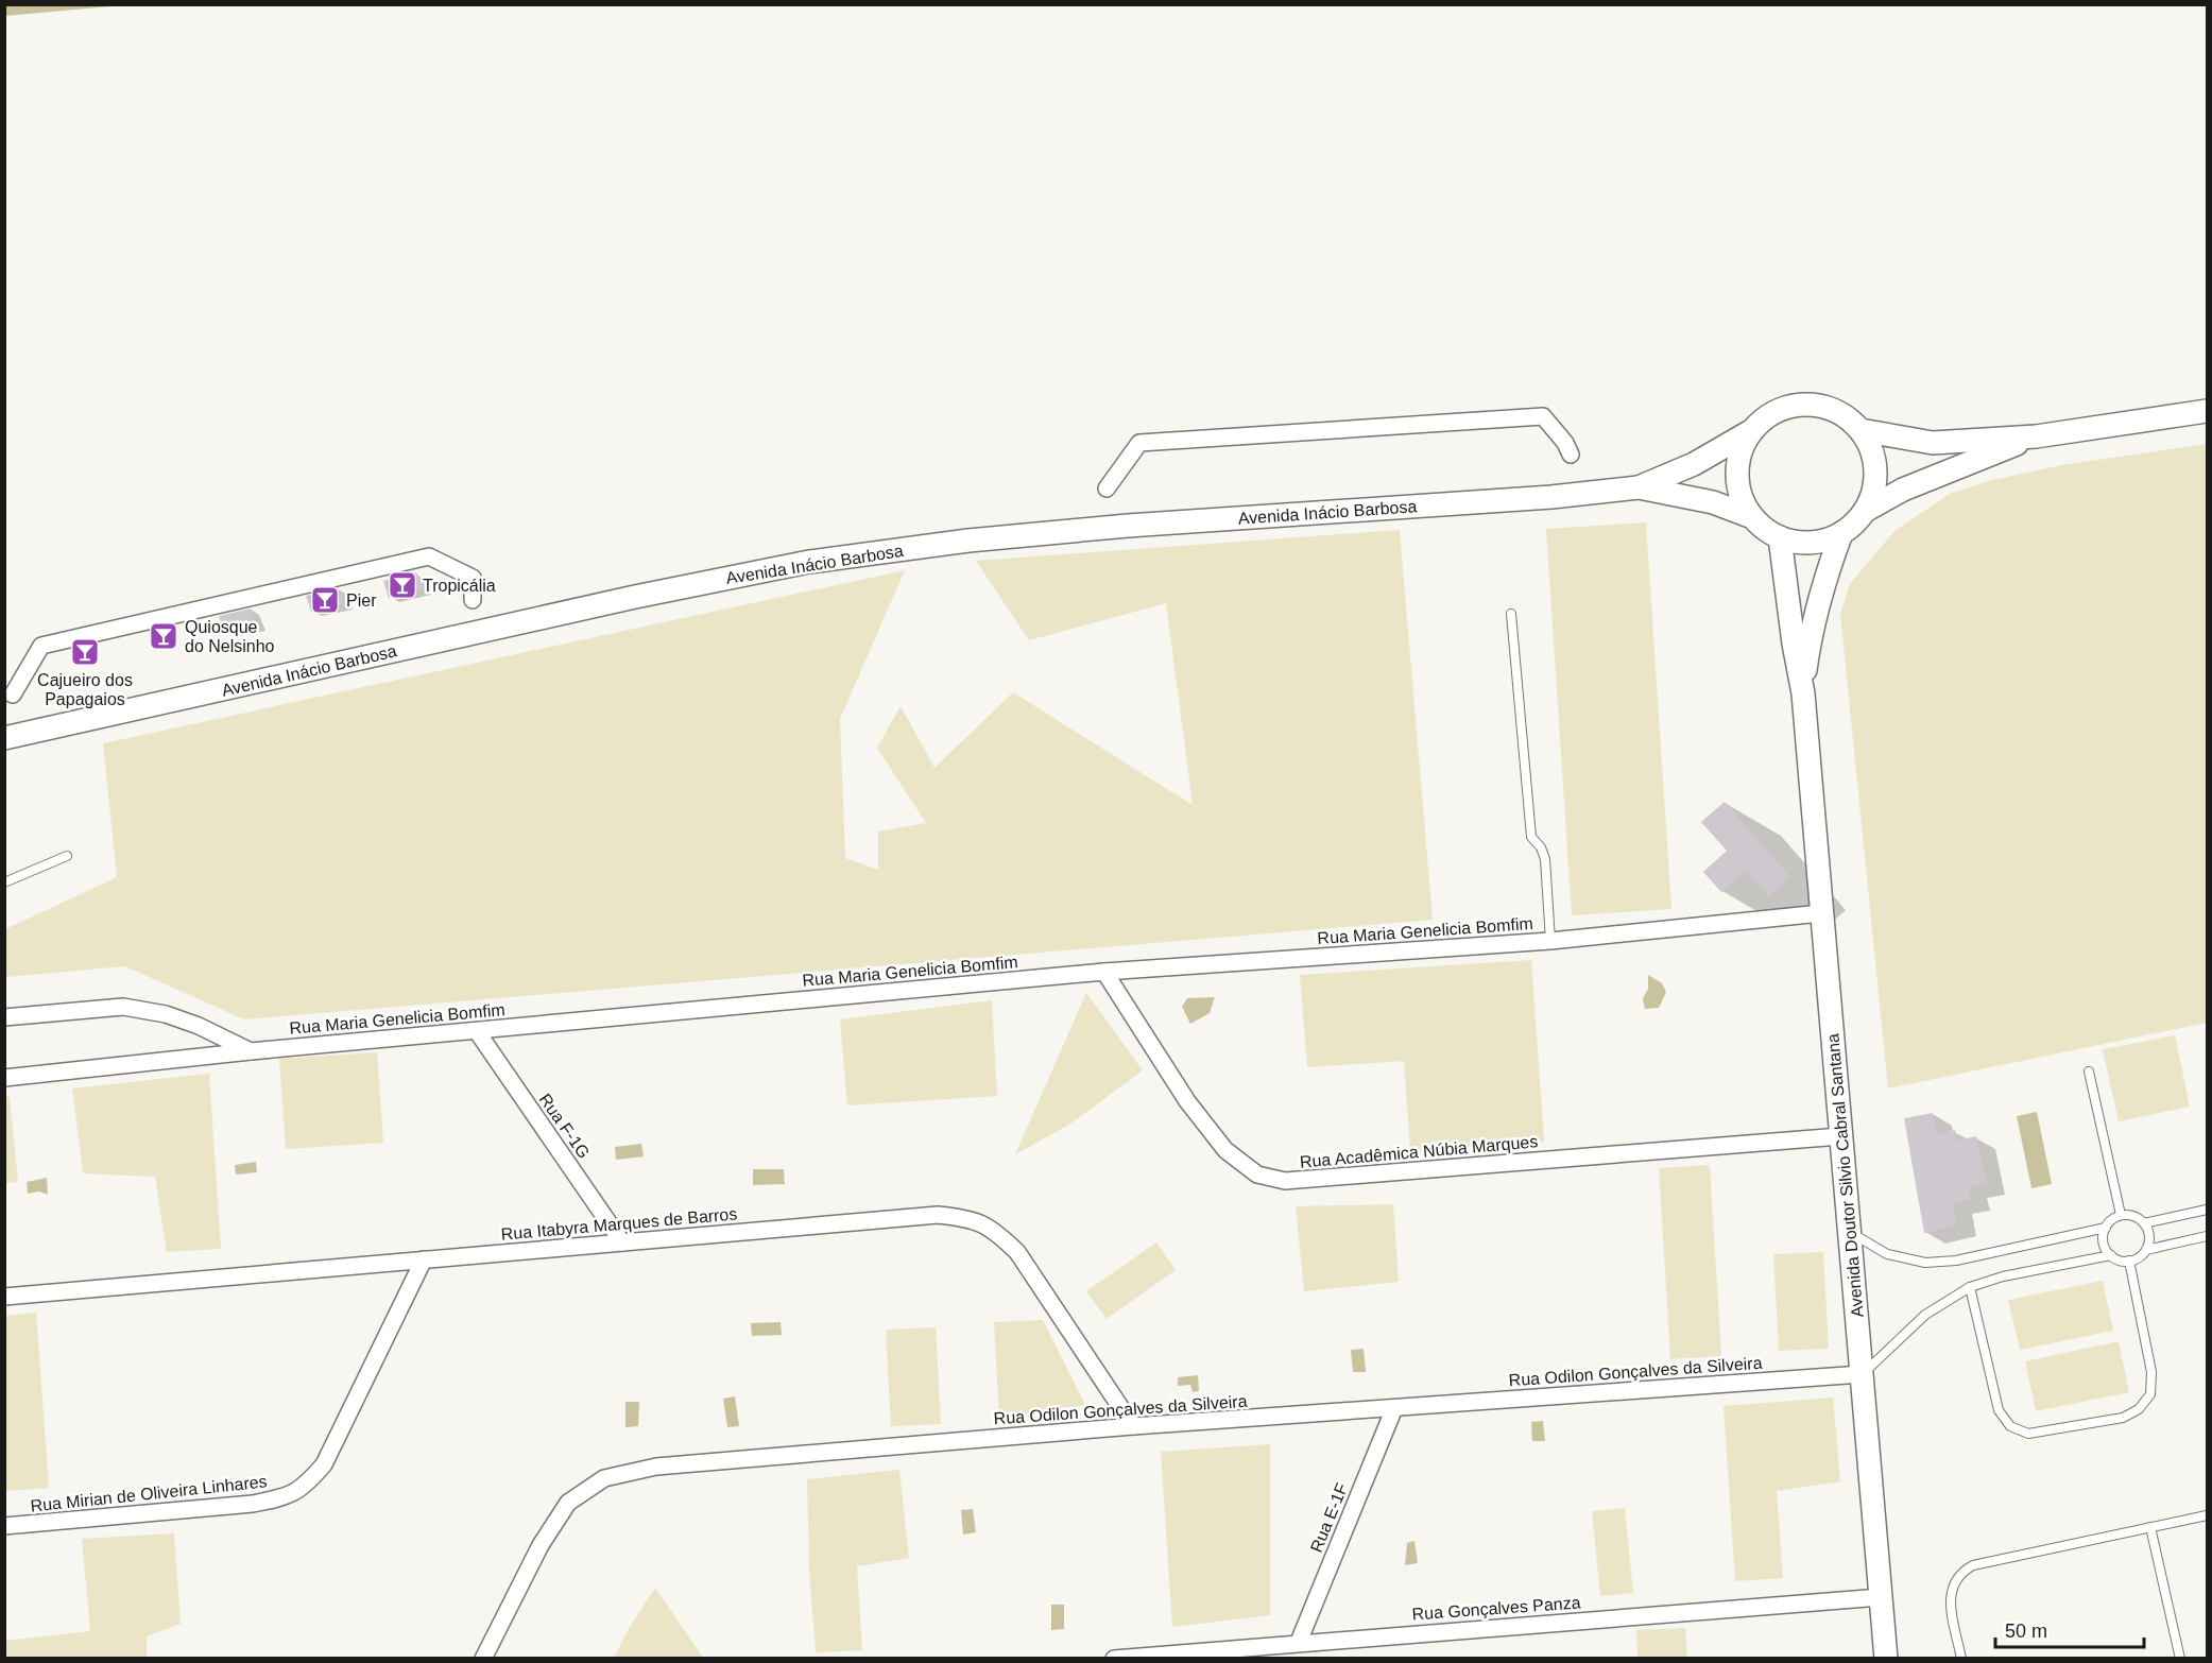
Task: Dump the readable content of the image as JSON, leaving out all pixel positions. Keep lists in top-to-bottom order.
{
  "streets": {
    "main road": ["Avenida Inácio Barbosa", "Avenida Doutor Silvio Cabral Santana"],
    "street": [
      "Rua Maria Genelicia Bomfim",
      "Rua F-1G",
      "Rua Acadêmica Núbia Marques",
      "Rua Itabyra Marques de Barros",
      "Rua Odilon Gonçalves da Silveira",
      "Rua Mirian de Oliveira Linhares",
      "Rua E-1F",
      "Rua Gonçalves Panza"
    ]
  },
  "crossings": [
    ["Avenida Inácio Barbosa", "Avenida Doutor Silvio Cabral Santana"],
    ["Rua Maria Genelicia Bomfim", "Rua F-1G"],
    ["Rua Maria Genelicia Bomfim", "Rua Acadêmica Núbia Marques"],
    ["Rua Maria Genelicia Bomfim", "Avenida Doutor Silvio Cabral Santana"],
    ["Rua F-1G", "Rua Itabyra Marques de Barros"],
    ["Rua Acadêmica Núbia Marques", "Avenida Doutor Silvio Cabral Santana"],
    ["Avenida Doutor Silvio Cabral Santana", "Rua Odilon Gonçalves da Silveira"],
    ["Avenida Doutor Silvio Cabral Santana", "Rua Gonçalves Panza"],
    ["Rua Itabyra Marques de Barros", "Rua Odilon Gonçalves da Silveira"],
    ["Rua Itabyra Marques de Barros", "Rua Mirian de Oliveira Linhares"],
    ["Rua Odilon Gonçalves da Silveira", "Rua E-1F"],
    ["Rua E-1F", "Rua Gonçalves Panza"]
  ],
  "places": {
    "bar": [
      "Tropicália",
      "Pier",
      "Quiosque do Nelsinho",
      "Cajueiro dos Papagaios"
    ]
  },
  "scale_bar": "50 m"
}
